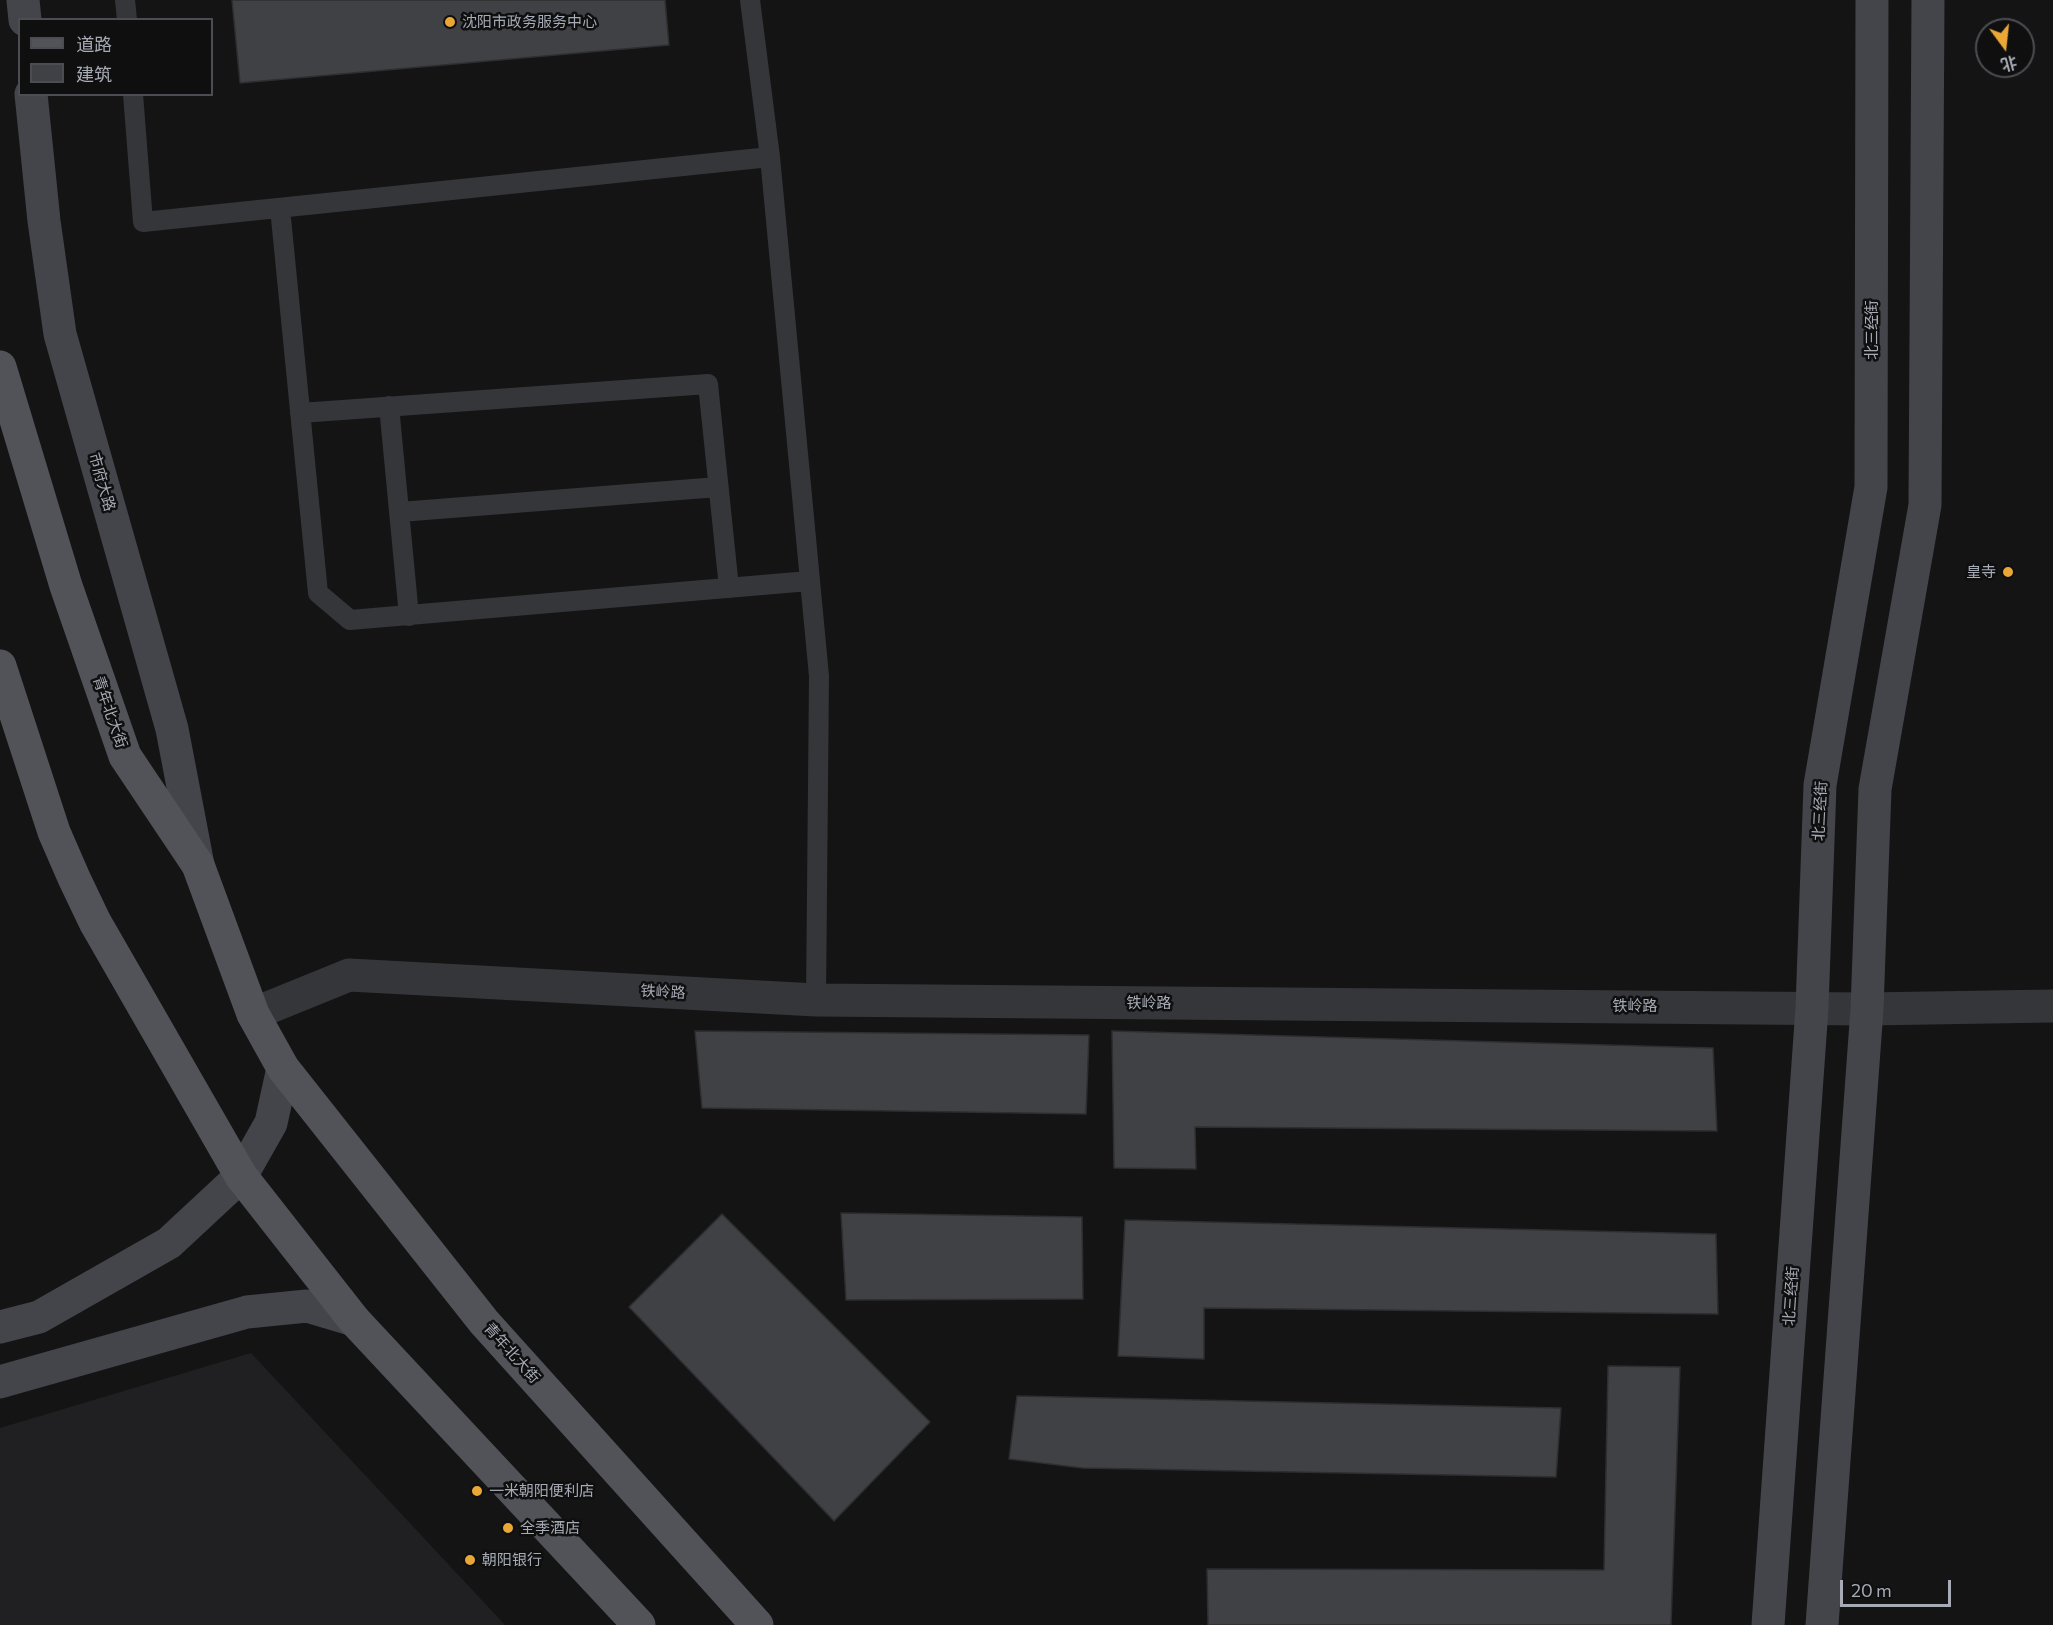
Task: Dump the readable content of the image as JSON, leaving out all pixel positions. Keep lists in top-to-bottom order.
{
  "streets": {
    "main road": ["北三经街", "市府大路", "青年北大街"],
    "street": ["铁岭路"]
  },
  "crossings": [
    ["北三经街", "铁岭路"],
    ["市府大路", "青年北大街"],
    ["青年北大街", "铁岭路"]
  ],
  "places": [
    "沈阳市政务服务中心",
    "皇寺",
    "一米朝阳便利店",
    "全季酒店",
    "朝阳银行"
  ],
  "legend": ["道路", "建筑"],
  "scale_bar": "20 m",
  "north": "bottom"
}
